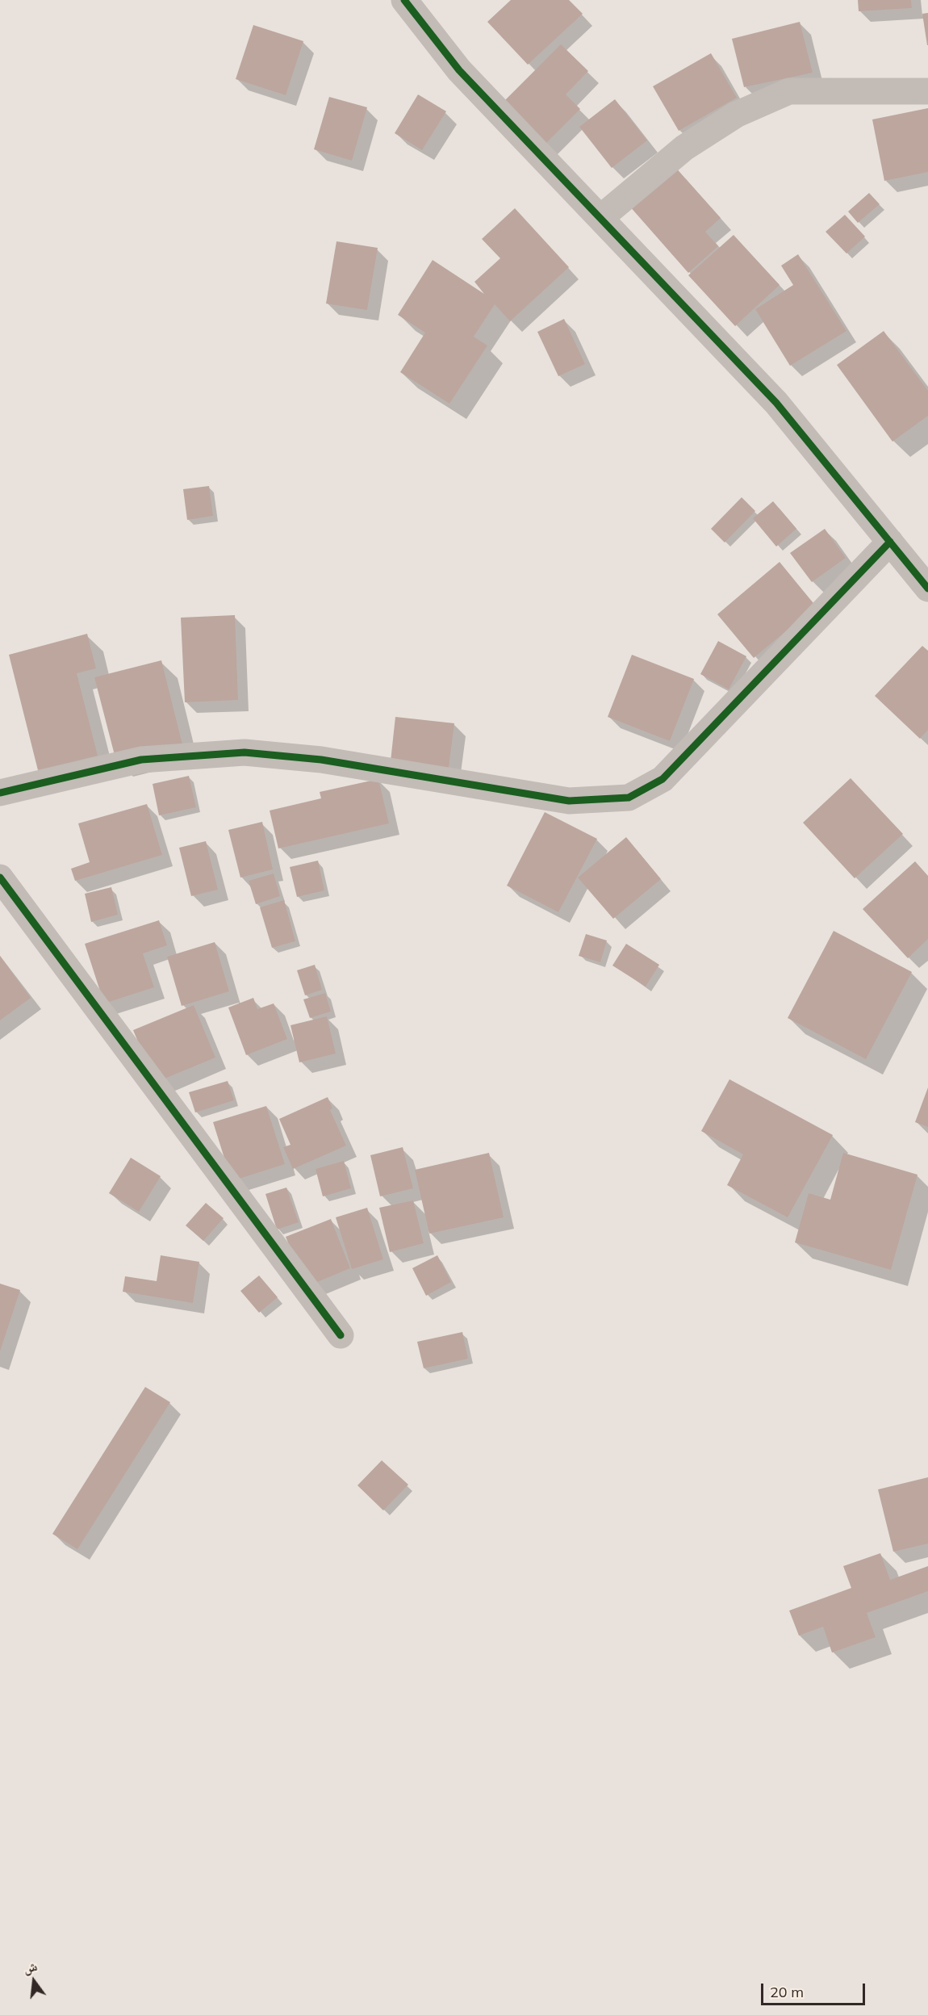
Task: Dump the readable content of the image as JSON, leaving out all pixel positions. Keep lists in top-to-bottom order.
{
  "scale_bar": "20 m",
  "north": "top"
}
